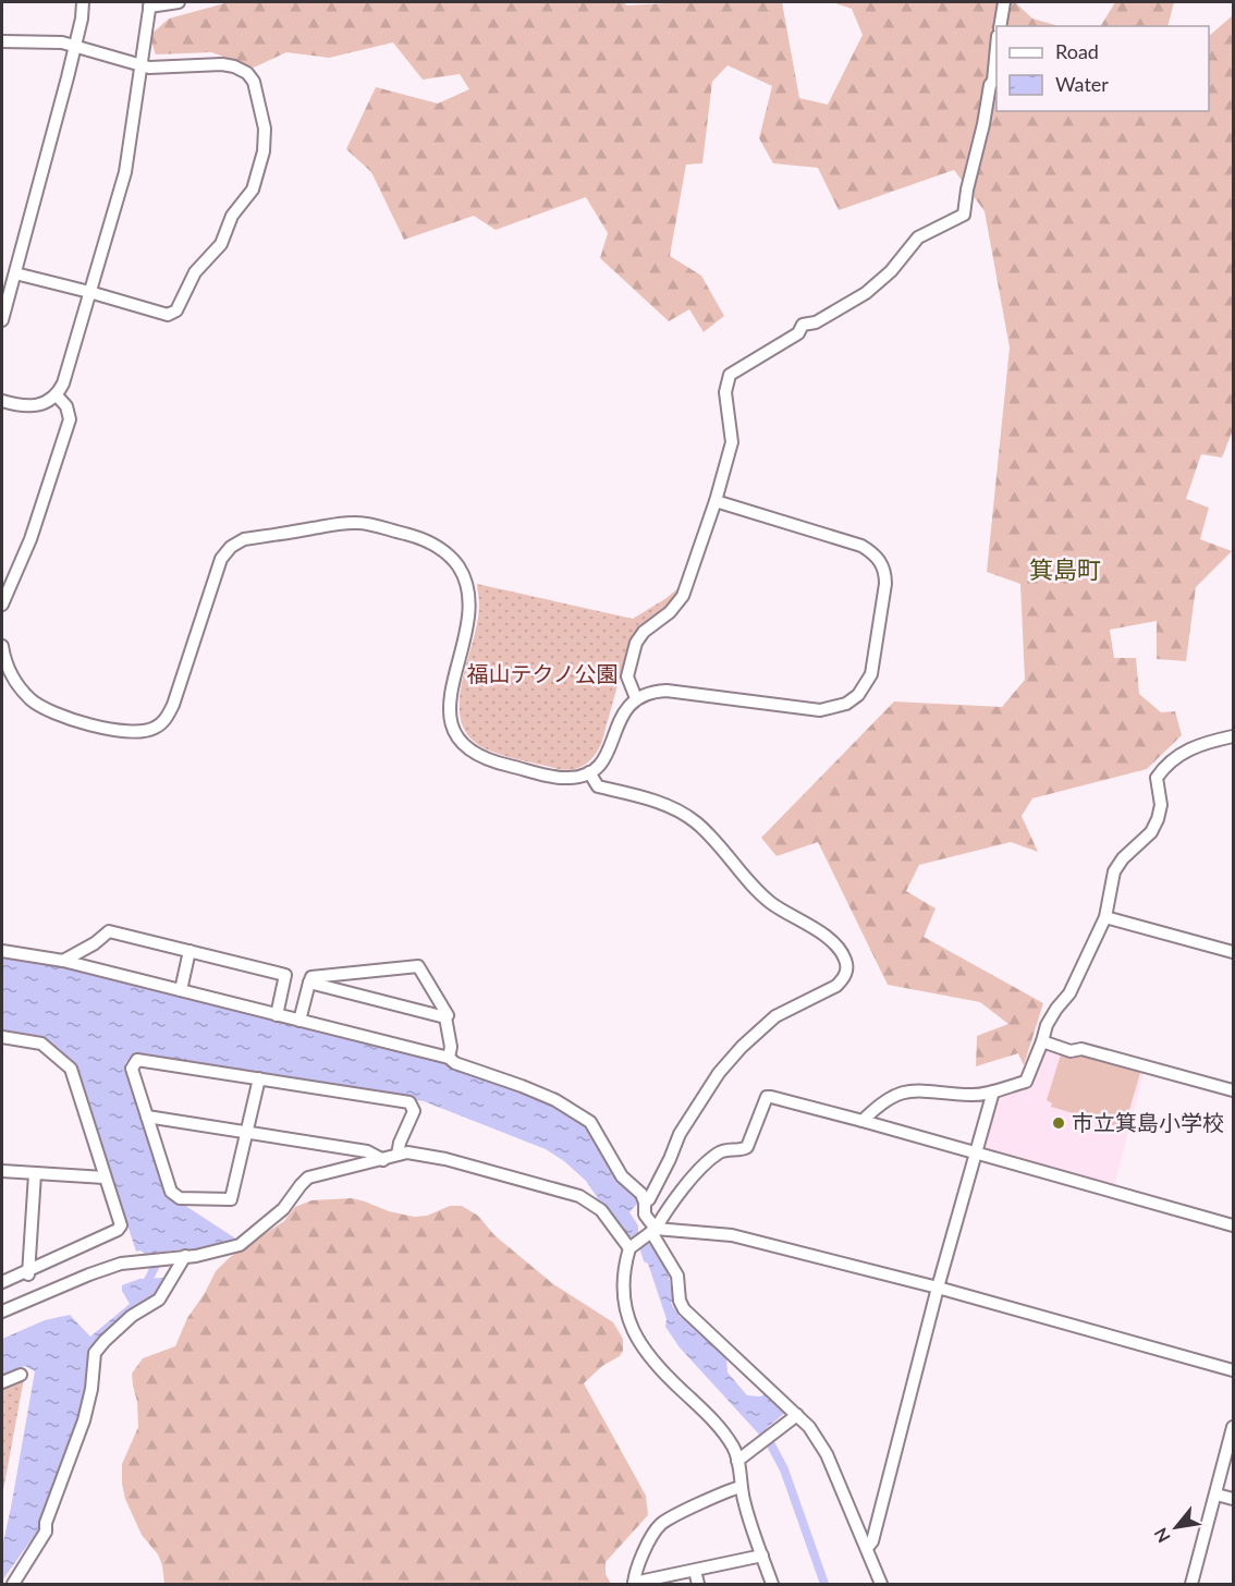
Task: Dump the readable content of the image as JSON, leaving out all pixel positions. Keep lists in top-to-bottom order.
{
  "districts": ["箕島町"],
  "parks": ["福山テクノ公園"],
  "places": ["市立箕島小学校"],
  "legend": ["Road", "Water"],
  "north": "bottom left"
}
